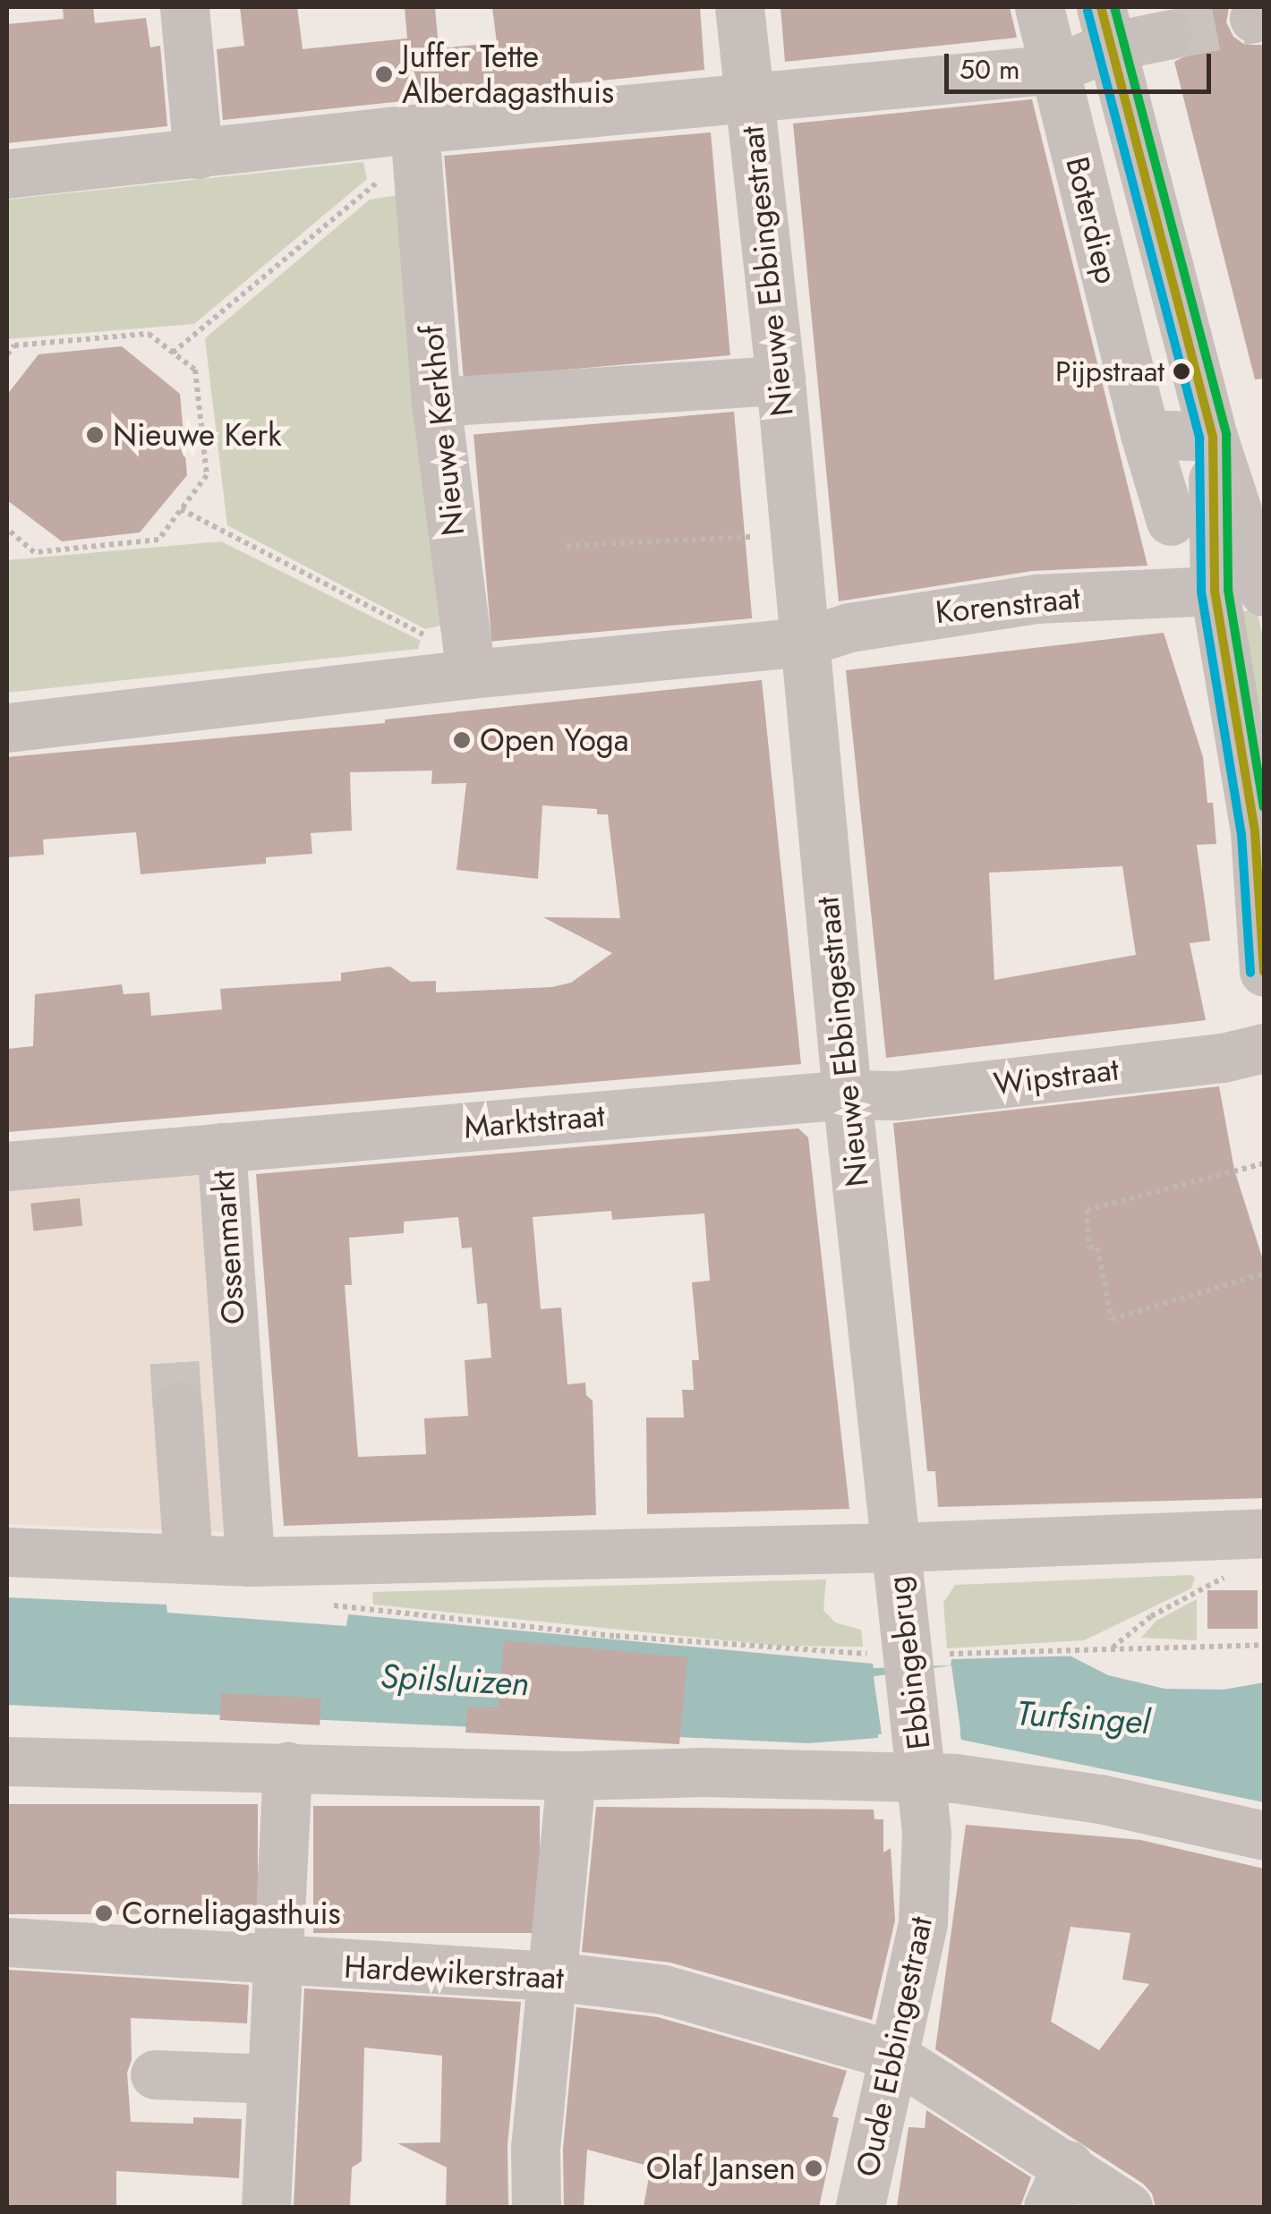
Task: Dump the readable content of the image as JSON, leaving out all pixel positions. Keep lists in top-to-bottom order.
{
  "streets": {
    "street": [
      "Boterdiep",
      "Nieuwe Ebbingestraat",
      "Nieuwe Kerkhof",
      "Korenstraat",
      "Wipstraat",
      "Marktstraat",
      "Ossenmarkt",
      "Ebbingebrug",
      "Hardewikerstraat",
      "Oude Ebbingestraat"
    ]
  },
  "crossings": [
    ["Boterdiep", "Korenstraat"],
    ["Nieuwe Ebbingestraat", "Korenstraat"],
    ["Nieuwe Ebbingestraat", "Wipstraat"],
    ["Nieuwe Ebbingestraat", "Marktstraat"],
    ["Nieuwe Ebbingestraat", "Ebbingebrug"],
    ["Nieuwe Kerkhof", "Korenstraat"],
    ["Wipstraat", "Marktstraat"],
    ["Marktstraat", "Ossenmarkt"],
    ["Ebbingebrug", "Oude Ebbingestraat"],
    ["Hardewikerstraat", "Oude Ebbingestraat"]
  ],
  "water": ["Spilsluizen", "Turfsingel"],
  "places": [
    "Juffer Tette Alberdagasthuis",
    "Pijpstraat",
    "Nieuwe Kerk",
    "Open Yoga",
    "Corneliagasthuis",
    "Olaf Jansen"
  ],
  "scale_bar": "50 m"
}
